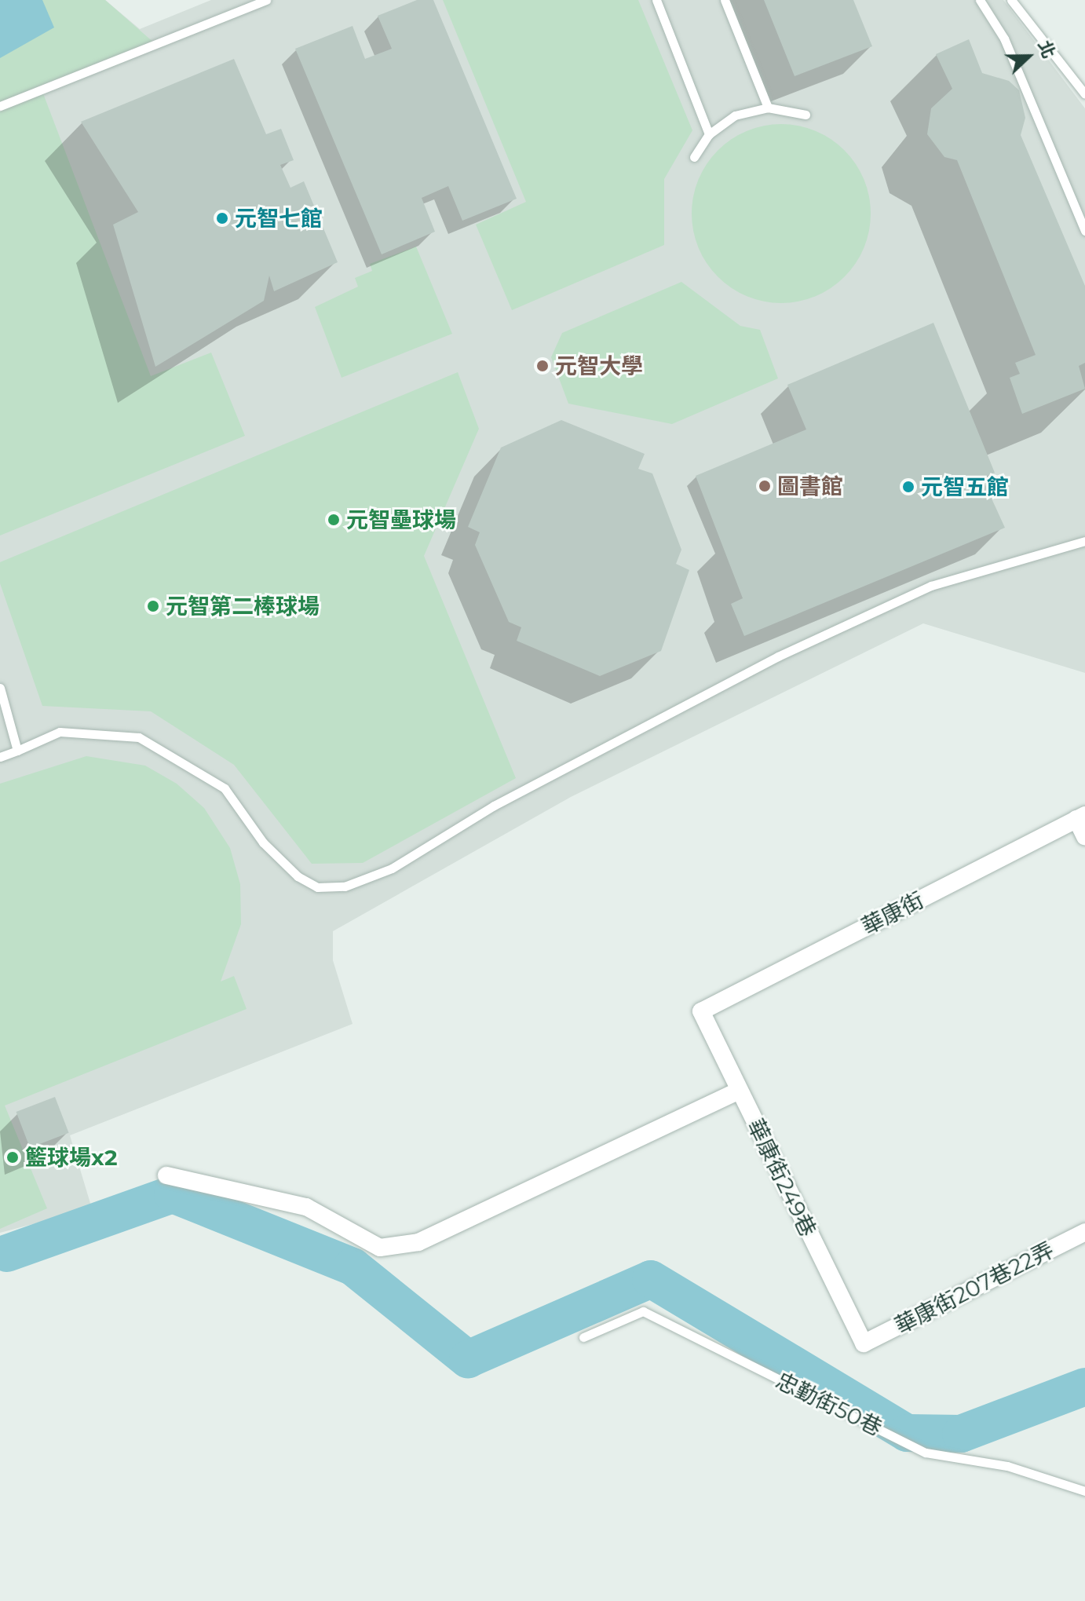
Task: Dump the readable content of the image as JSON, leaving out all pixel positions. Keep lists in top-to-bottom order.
{
  "streets": {
    "street": ["華康街", "華康街249巷", "華康街207巷22弄"],
    "lane": ["忠勤街50巷"]
  },
  "crossings": [
    ["華康街", "華康街249巷"],
    ["華康街249巷", "華康街207巷22弄"]
  ],
  "places": [
    "元智七館",
    "元智大學",
    "圖書館",
    "元智五館",
    "元智壘球場",
    "元智第二棒球場",
    "籃球場x2"
  ],
  "north": "right"
}
